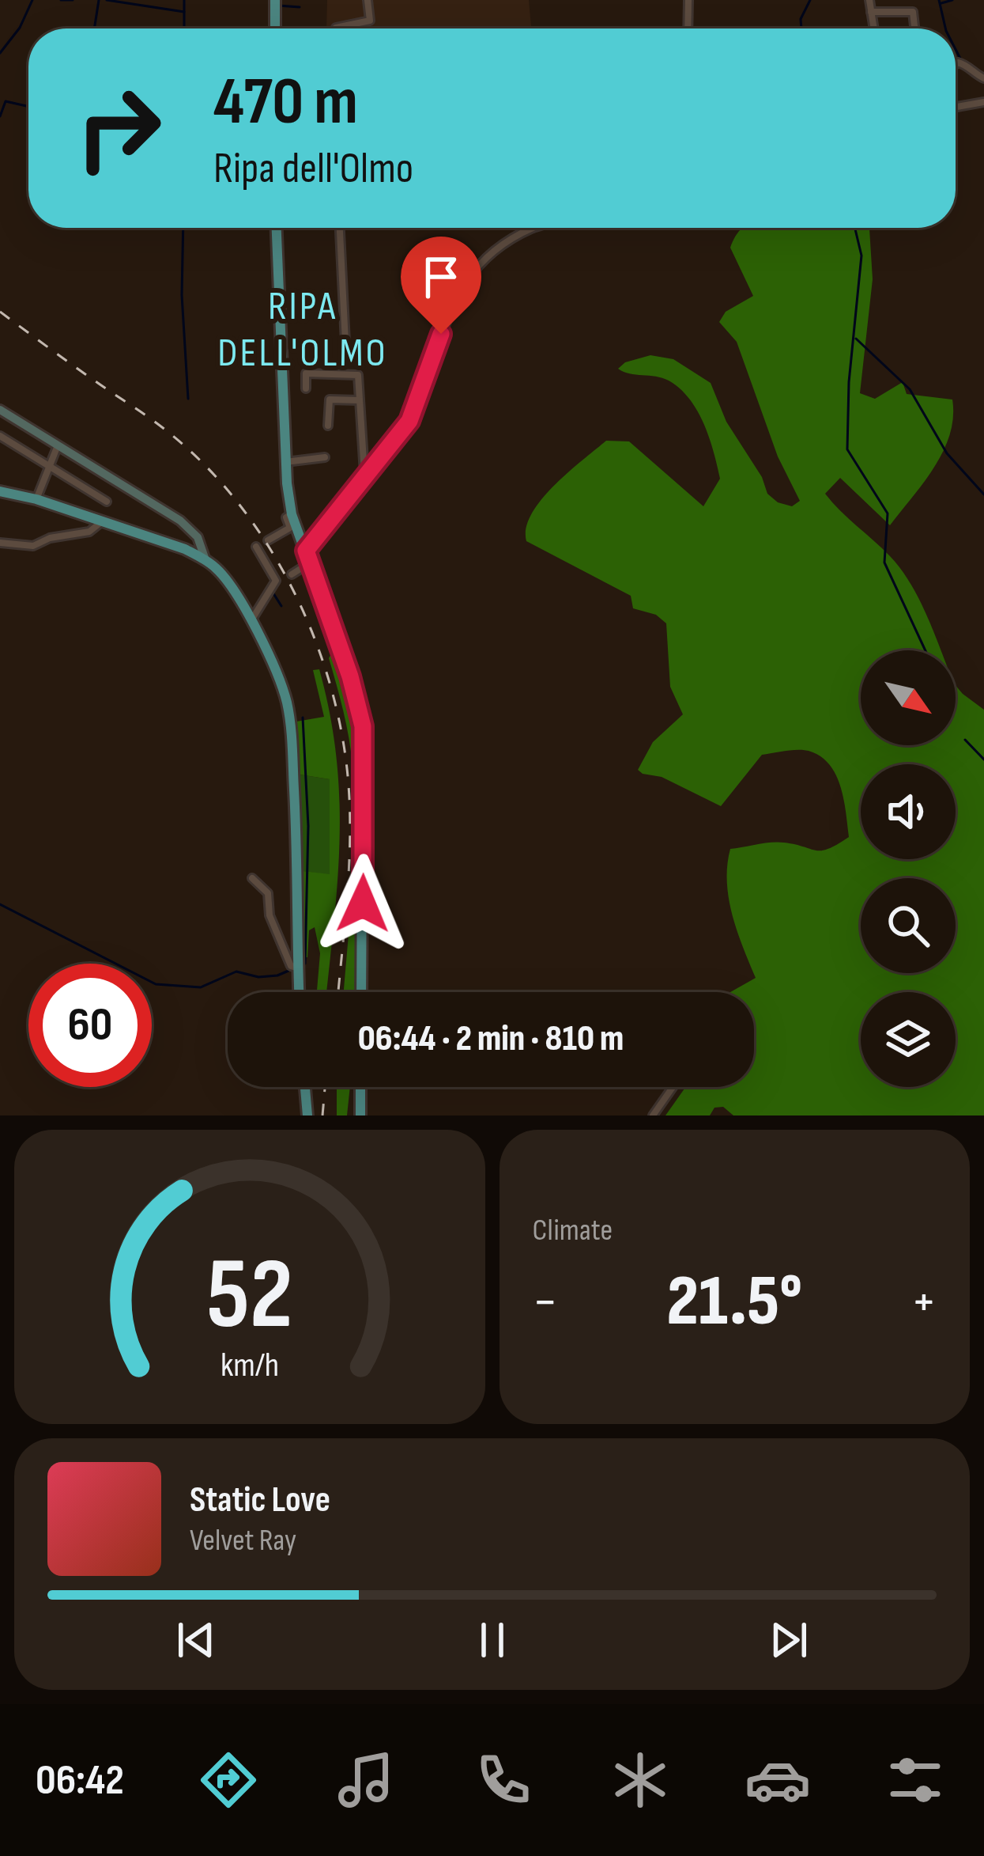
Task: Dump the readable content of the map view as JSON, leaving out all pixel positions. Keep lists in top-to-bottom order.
{
  "districts": ["RIPA DELL'OLMO"],
  "north": "bottom right",
  "page": {
    "turn": ["470 m", "Ripa dell'Olmo"],
    "limit": "60",
    "trip": "06:44 · 2 min · 810 m",
    "tile": "Climate",
    "heat": ["−", "21.5°", "+"],
    "song": ["Static Love", "Velvet Ray"],
    "tabs": "06:42",
    "gauge": ["52", "km/h"]
  }
}
